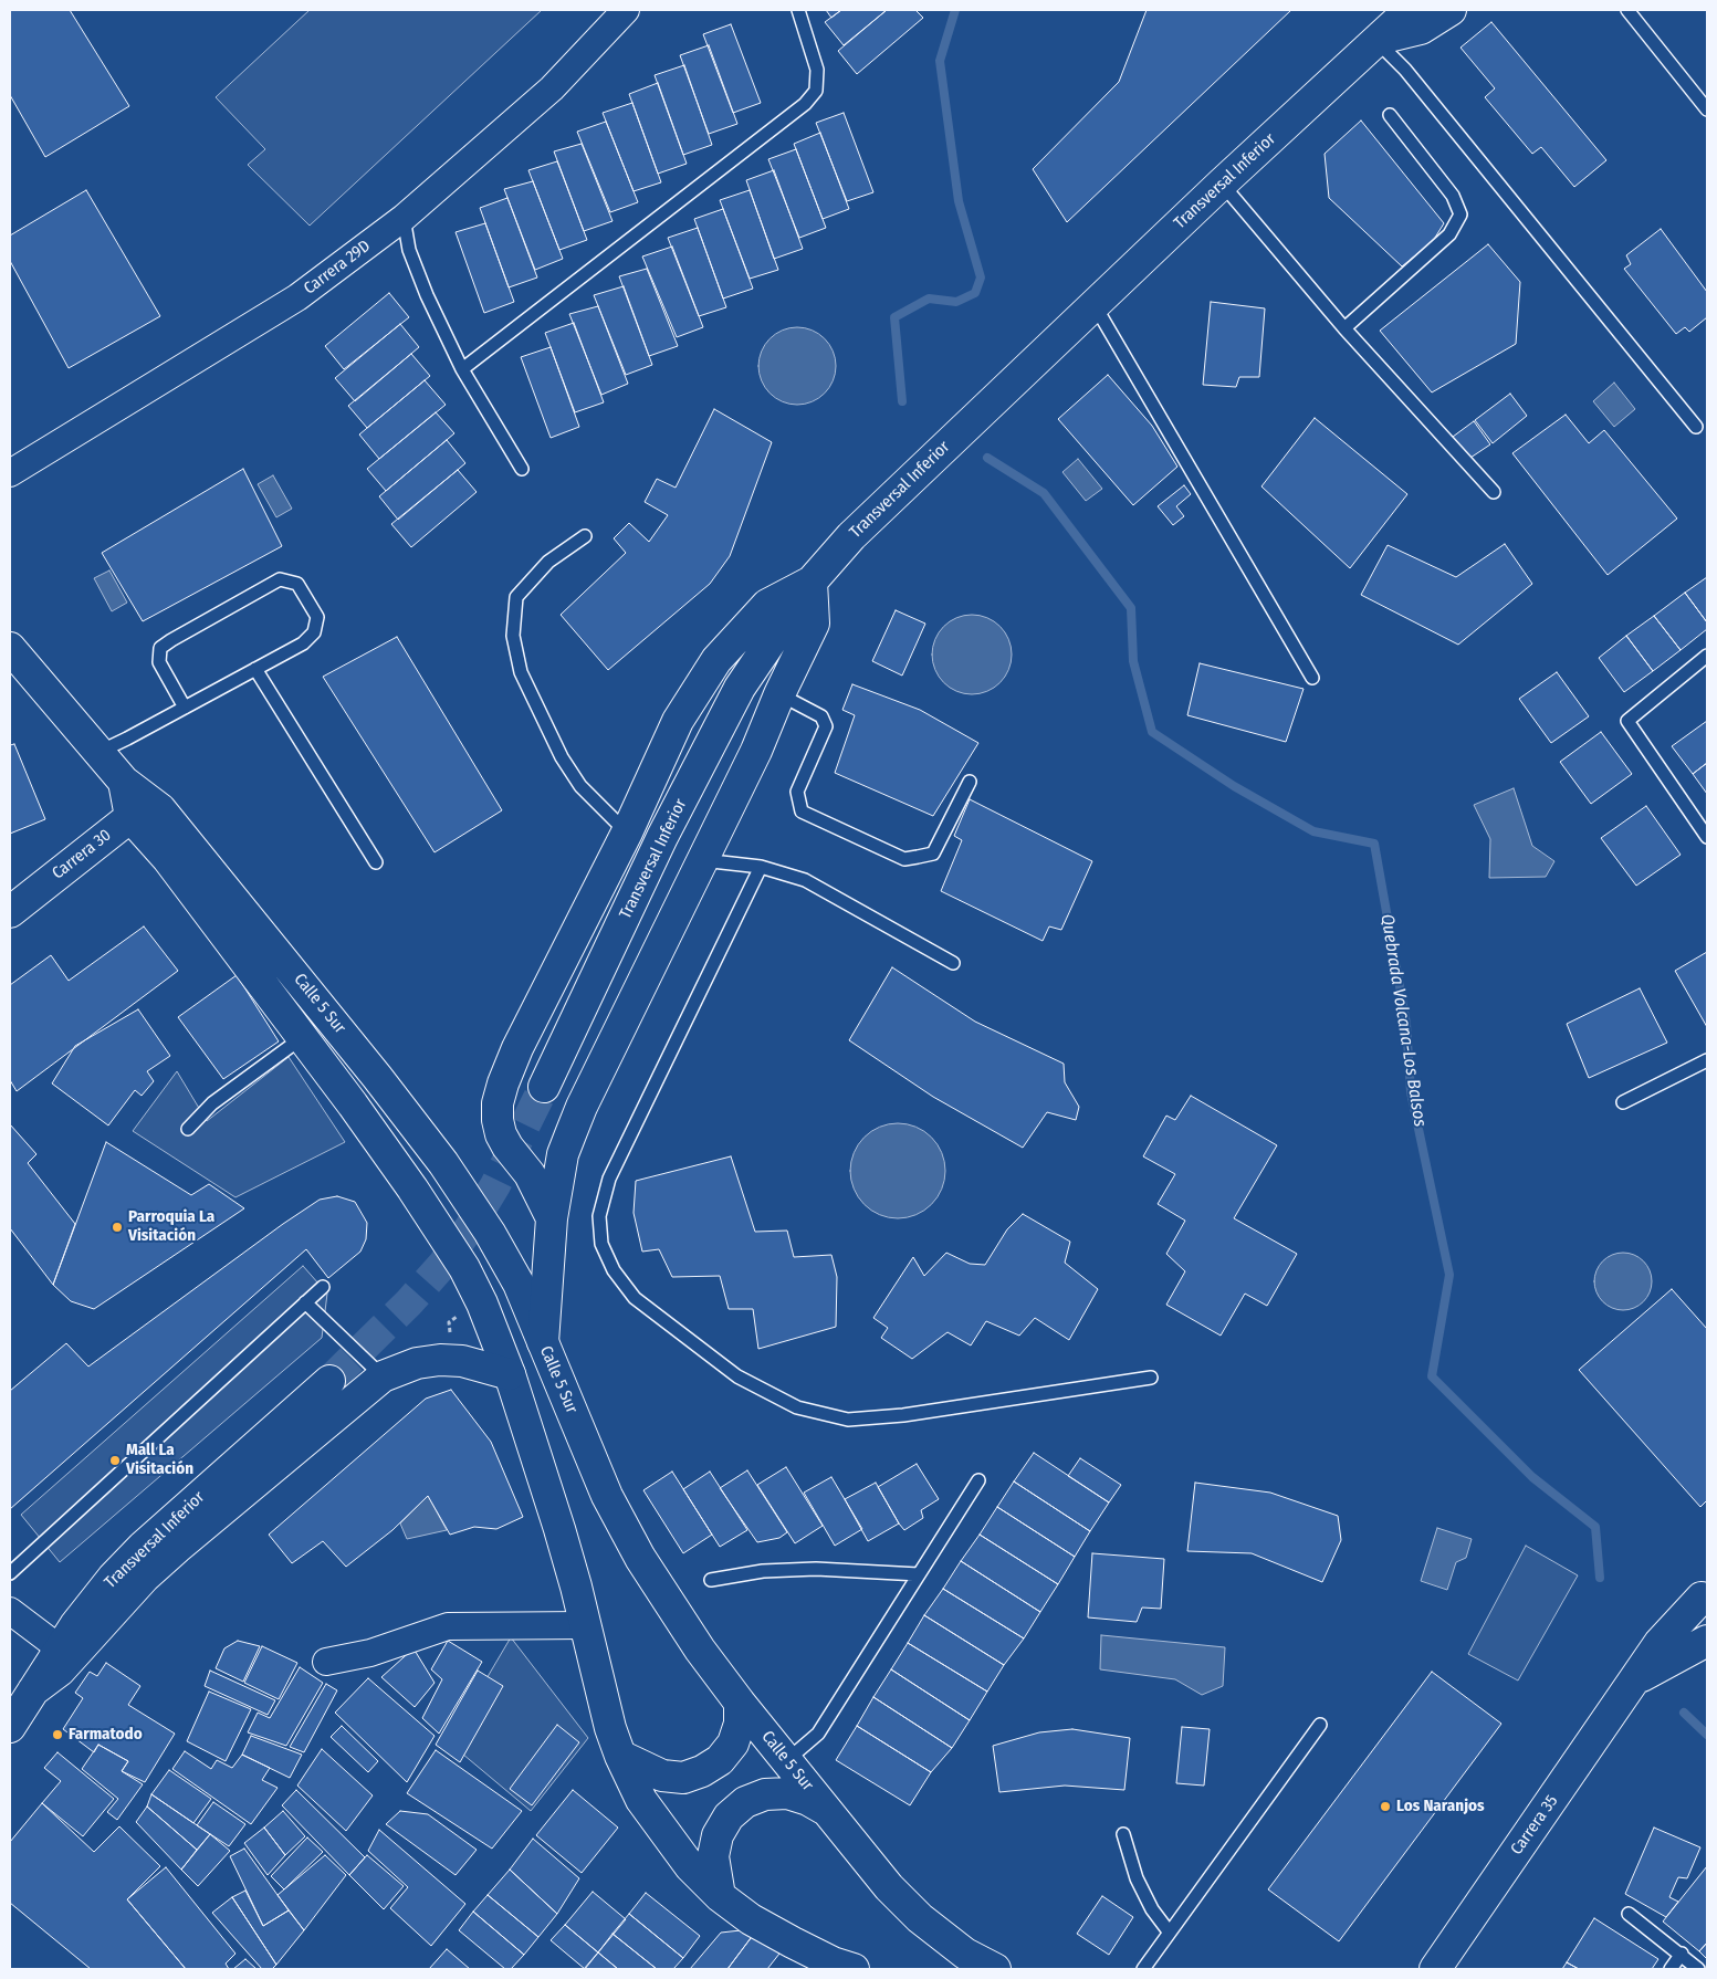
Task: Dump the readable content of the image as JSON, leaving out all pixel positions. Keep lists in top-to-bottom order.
{
  "streets": {
    "street": [
      "Transversal Inferior",
      "Carrera 29D",
      "Carrera 30",
      "Calle 5 Sur",
      "Carrera 35"
    ]
  },
  "crossings": [
    ["Carrera 30", "Calle 5 Sur"]
  ],
  "water": ["Quebrada Volcana-Los Balsos"],
  "places": [
    "Parroquia La Visitación",
    "Mall La Visitación",
    "Farmatodo",
    "Los Naranjos"
  ]
}
